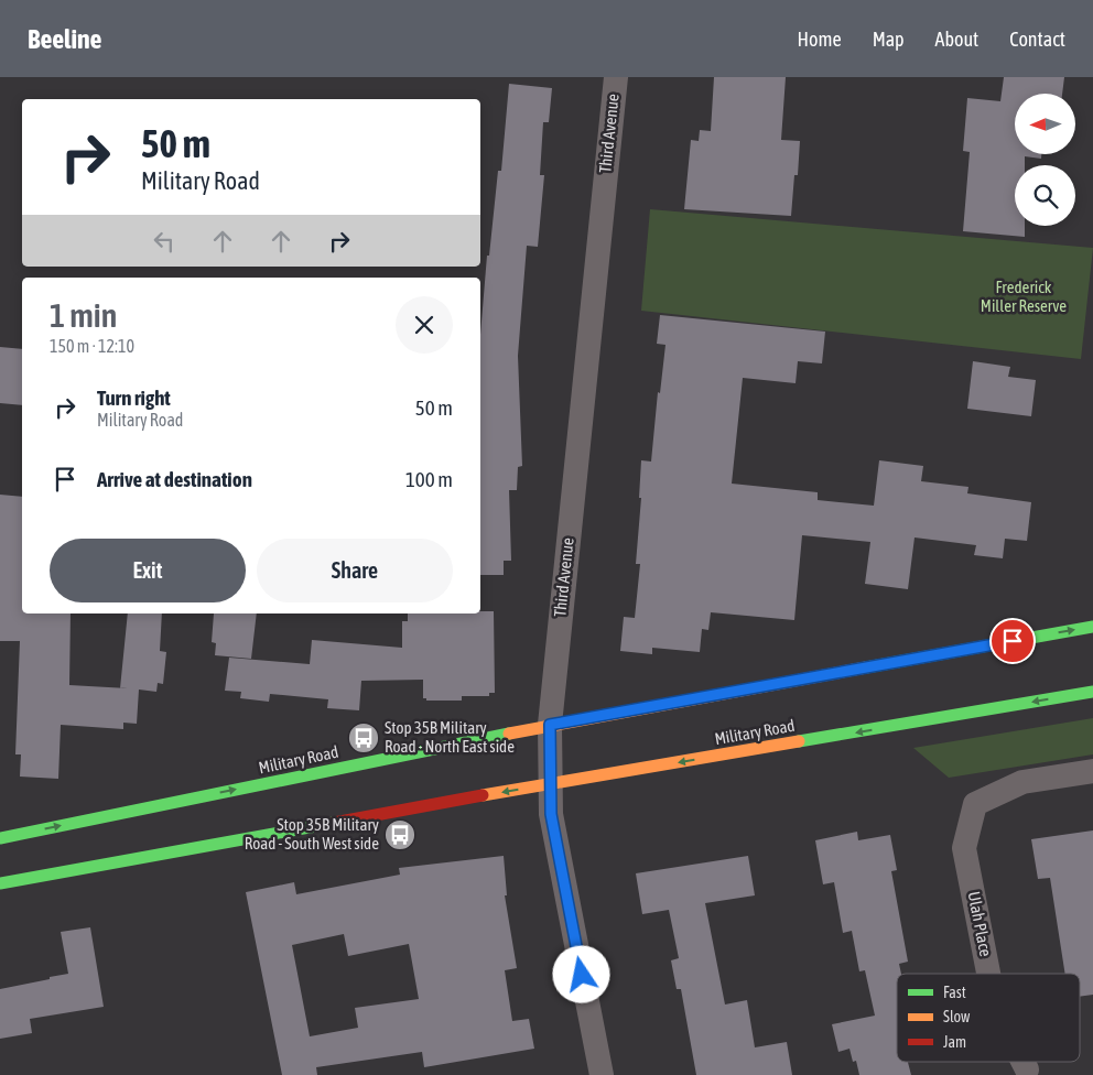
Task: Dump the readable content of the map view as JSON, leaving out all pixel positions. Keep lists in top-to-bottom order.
{
  "streets": {
    "main road": ["Military Road"],
    "street": ["Third Avenue", "Ulah Place"]
  },
  "crossings": [
    ["Third Avenue", "Military Road"]
  ],
  "parks": ["Frederick Miller Reserve"],
  "places": {
    "bus stop": ["Stop 35B Military Road - North East side", "Stop 35B Military Road - South West side"]
  },
  "legend": ["Fast", "Slow", "Jam"],
  "north": "left",
  "page": {
    "header": "Beeline",
    "nav": [
      "Home",
      "Map",
      "About",
      "Contact"
    ],
    "turn": ["50 m", "Military Road"],
    "heading": ["1 min", "150 m · 12:10"],
    "list": [
      {
        "name": "Turn right",
        "note": "Military Road",
        "value": "50 m"
      },
      {
        "name": "Arrive at destination",
        "value": "100 m"
      }
    ],
    "buttons": ["Exit", "Share"]
  }
}
